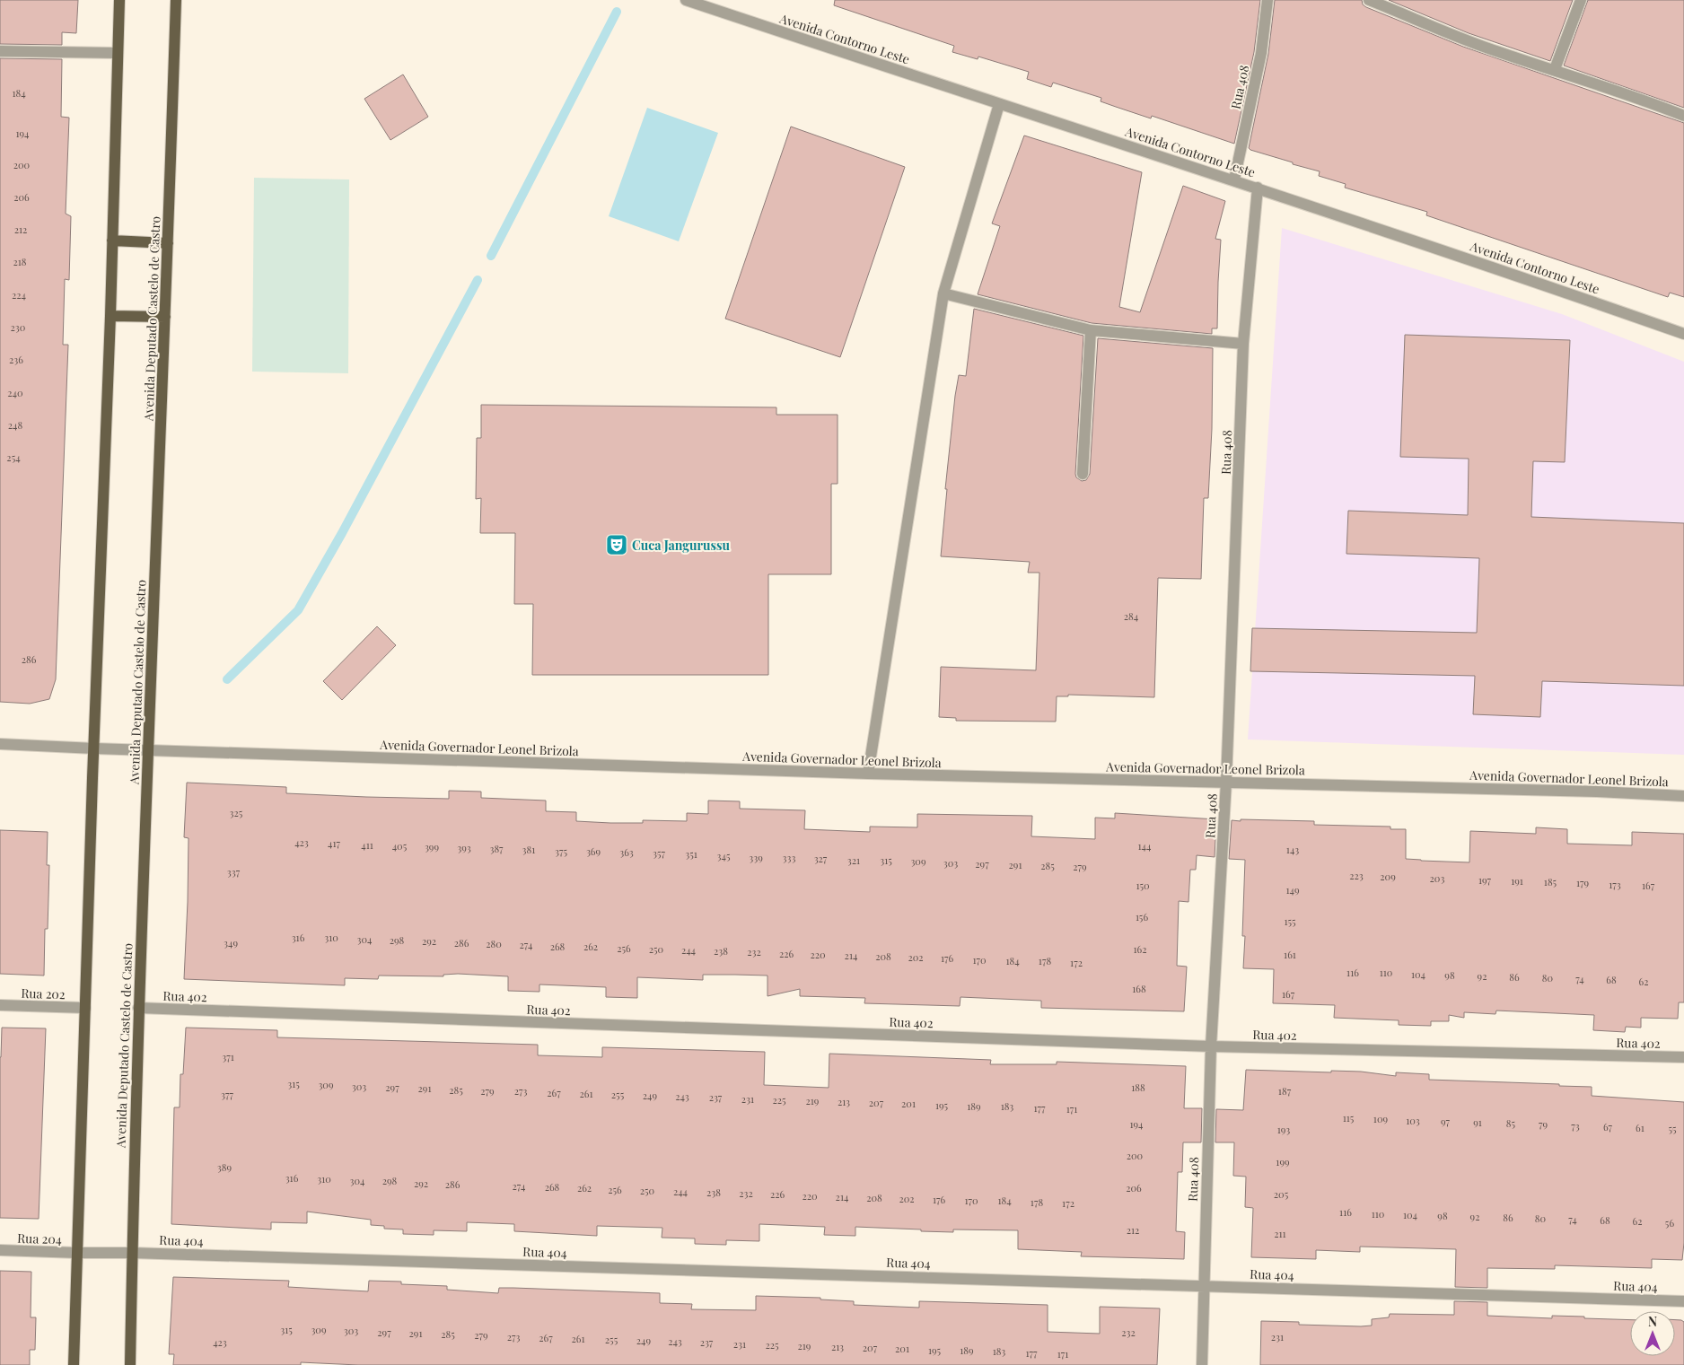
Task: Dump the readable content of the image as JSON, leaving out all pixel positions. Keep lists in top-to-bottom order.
{
  "streets": {
    "main road": ["Avenida Deputado Castelo de Castro"],
    "street": [
      "Avenida Contorno Leste",
      "Rua 408",
      "Avenida Governador Leonel Brizola",
      "Rua 202",
      "Rua 402",
      "Rua 204",
      "Rua 404"
    ]
  },
  "crossings": [
    ["Avenida Contorno Leste", "Rua 408"],
    ["Rua 408", "Avenida Governador Leonel Brizola"],
    ["Rua 408", "Rua 402"],
    ["Rua 408", "Rua 404"],
    ["Avenida Deputado Castelo de Castro", "Avenida Governador Leonel Brizola"],
    ["Avenida Deputado Castelo de Castro", "Rua 402"],
    ["Avenida Deputado Castelo de Castro", "Rua 204"],
    ["Avenida Deputado Castelo de Castro", "Rua 404"],
    ["Rua 204", "Rua 404"]
  ],
  "places": {
    "theatre": ["Cuca Jangurussu"]
  },
  "house_numbers": [
    "184",
    "194",
    "200",
    "206",
    "212",
    "218",
    "224",
    "230",
    "236",
    "240",
    "248",
    "254",
    "284",
    "286",
    "325",
    "423",
    "417",
    "411",
    "405",
    "144",
    "399",
    "393",
    "387",
    "381",
    "143",
    "375",
    "369",
    "363",
    "357",
    "351",
    "345",
    "339",
    "333",
    "327",
    "321",
    "315",
    "309",
    "303",
    "297",
    "291",
    "285",
    "279",
    "337",
    "223",
    "209",
    "203",
    "197",
    "191",
    "185",
    "179",
    "173",
    "150",
    "167",
    "149",
    "156",
    "155",
    "316",
    "310",
    "304",
    "298",
    "292",
    "349",
    "286",
    "280",
    "274",
    "268",
    "262",
    "256",
    "250",
    "162",
    "244",
    "238",
    "232",
    "226",
    "220",
    "161",
    "214",
    "208",
    "202",
    "176",
    "170",
    "184",
    "178",
    "172",
    "116",
    "110",
    "104",
    "98",
    "92",
    "86",
    "80",
    "74",
    "68",
    "62",
    "168",
    "167",
    "371",
    "315",
    "309",
    "303",
    "297",
    "188",
    "291",
    "285",
    "279",
    "273",
    "187",
    "267",
    "261",
    "377",
    "255",
    "249",
    "243",
    "237",
    "231",
    "225",
    "219",
    "213",
    "207",
    "201",
    "195",
    "189",
    "183",
    "177",
    "171",
    "115",
    "109",
    "103",
    "97",
    "91",
    "85",
    "194",
    "79",
    "73",
    "67",
    "61",
    "55",
    "193",
    "200",
    "199",
    "389",
    "316",
    "310",
    "304",
    "298",
    "292",
    "286",
    "274",
    "268",
    "262",
    "206",
    "256",
    "250",
    "244",
    "238",
    "232",
    "226",
    "205",
    "220",
    "214",
    "208",
    "202",
    "176",
    "170",
    "184",
    "178",
    "172",
    "116",
    "110",
    "104",
    "98",
    "92",
    "86",
    "80",
    "74",
    "68",
    "62",
    "56",
    "212",
    "211",
    "315",
    "309",
    "303",
    "297",
    "232",
    "291",
    "285",
    "279",
    "273",
    "231",
    "267",
    "261",
    "255",
    "249",
    "243",
    "423",
    "237",
    "231",
    "225",
    "219",
    "213",
    "207",
    "201",
    "195",
    "189",
    "183",
    "177",
    "171"
  ],
  "north": "top"
}
